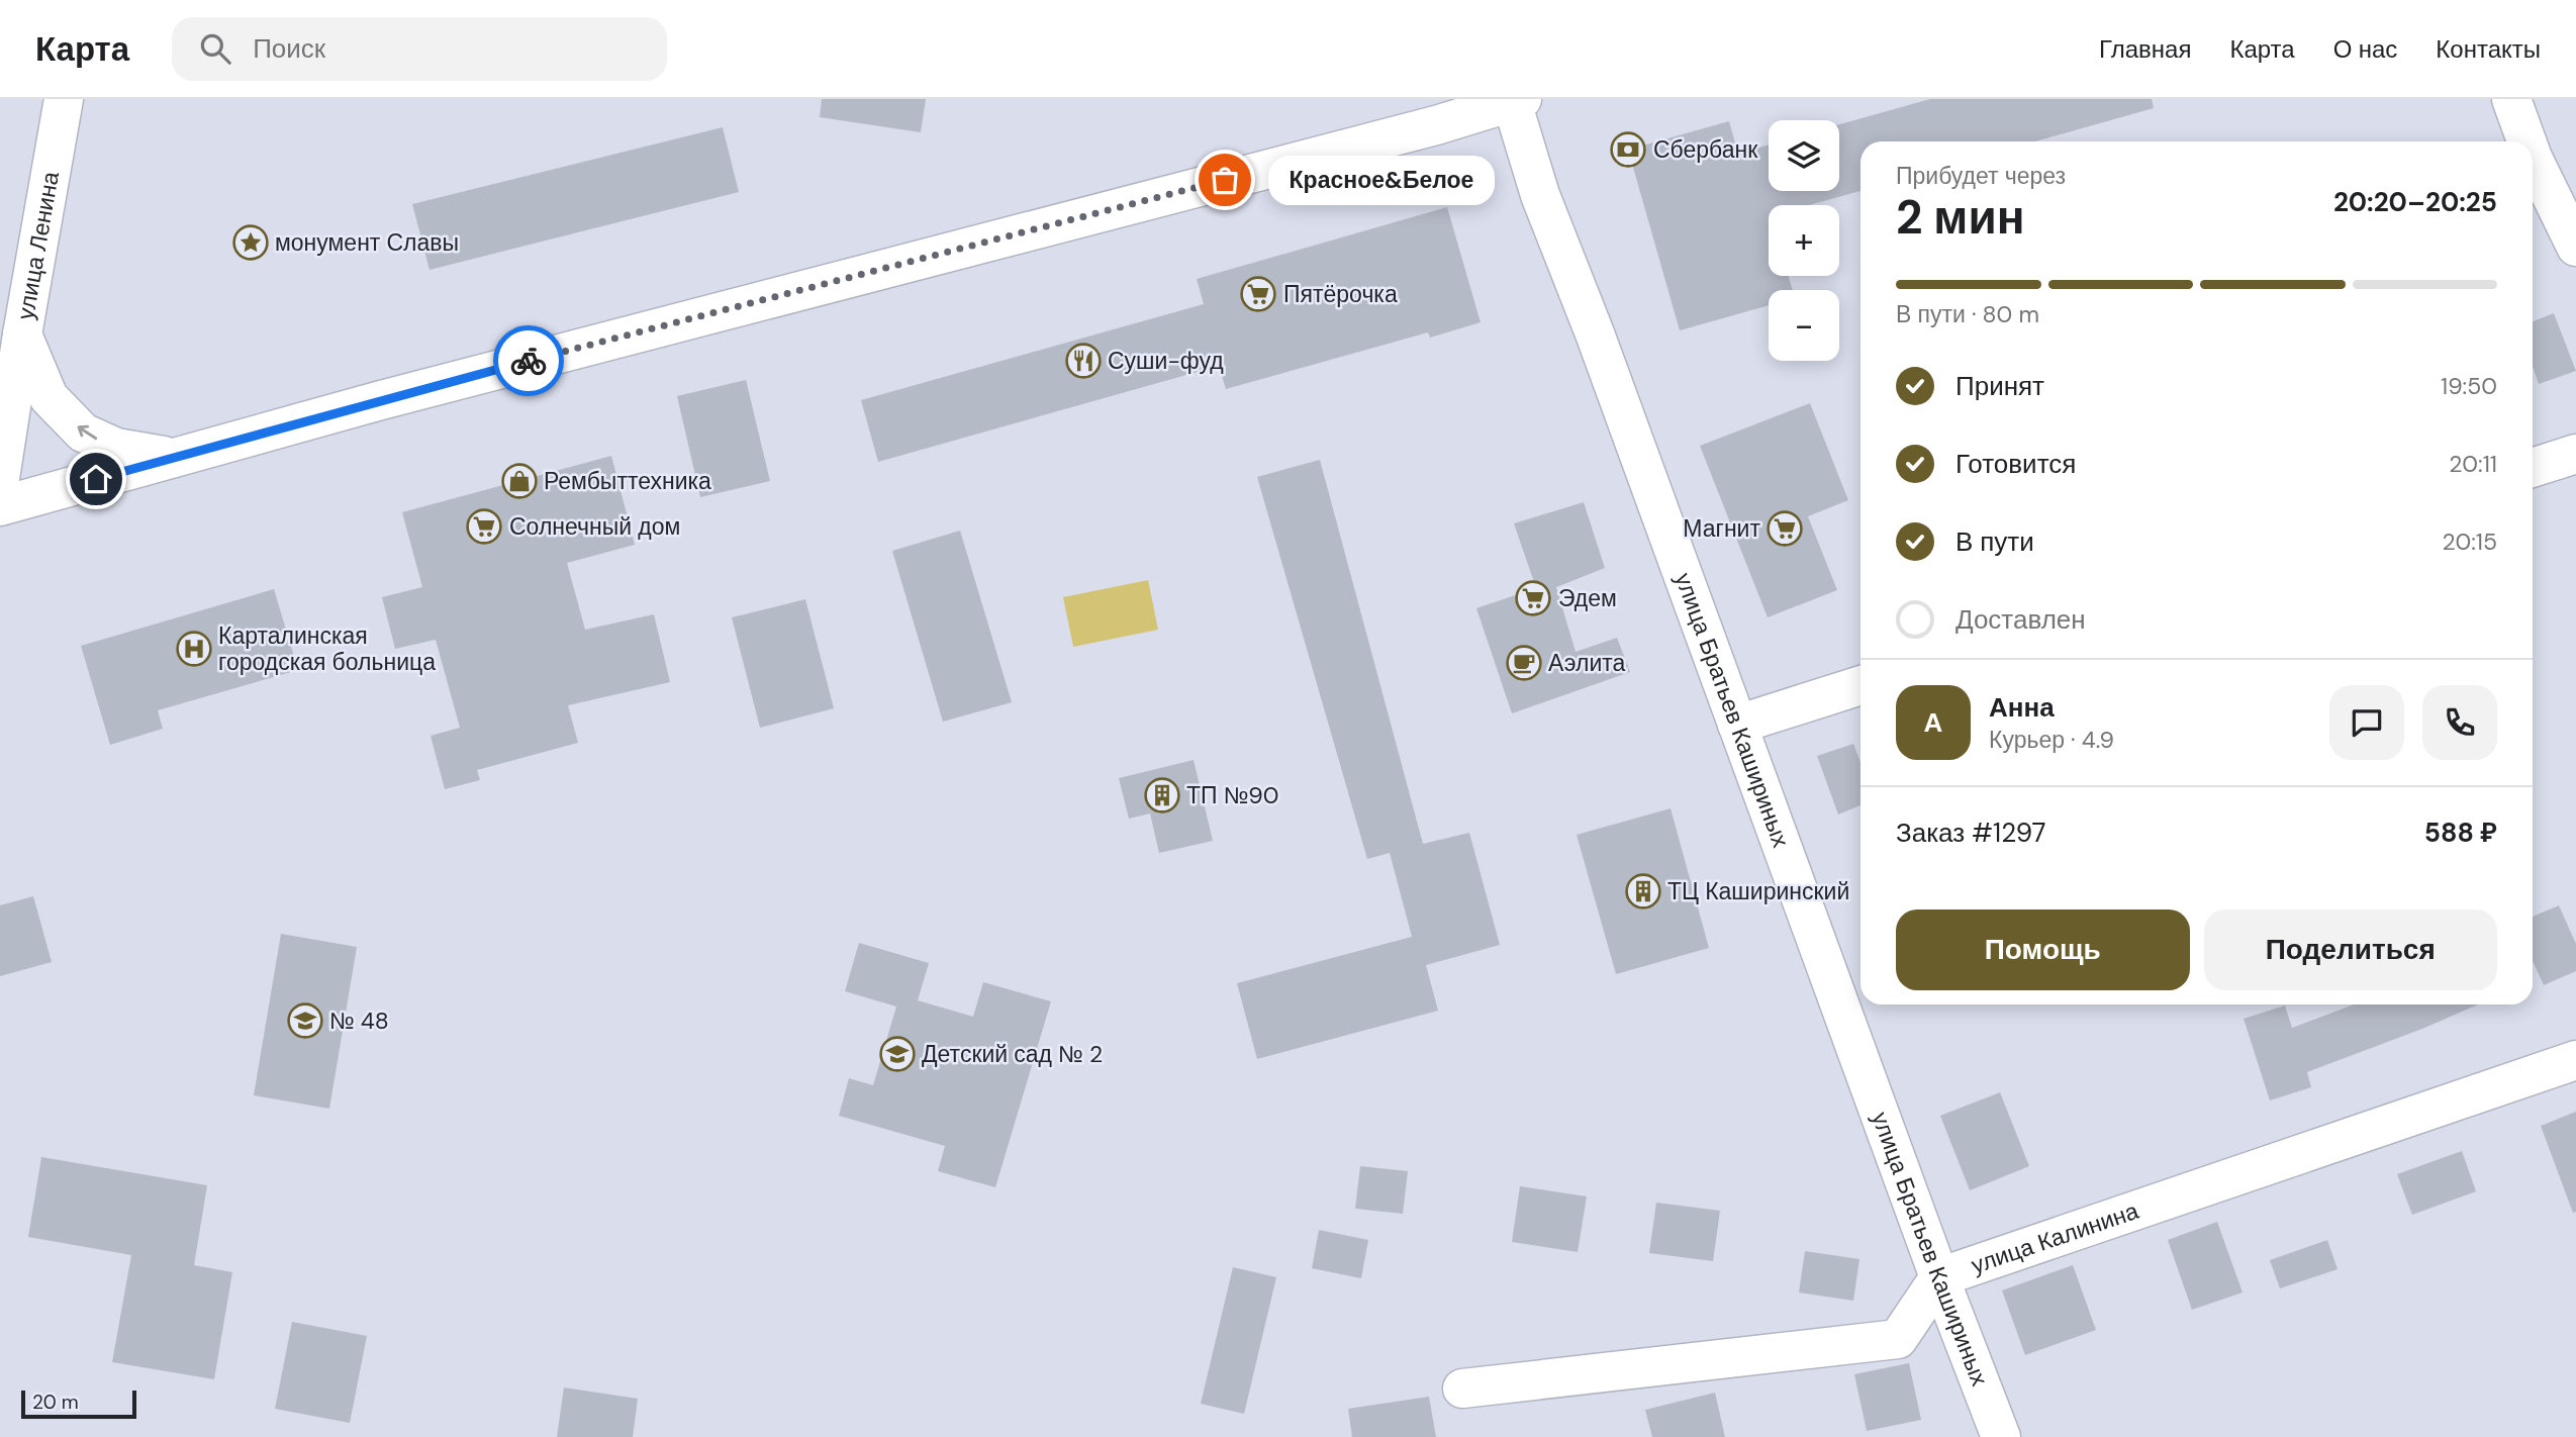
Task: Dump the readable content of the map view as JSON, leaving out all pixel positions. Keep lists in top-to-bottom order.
{
  "streets": {
    "main road": ["улица Ленина", "улица Братьев Кашириных", "улица Калинина"]
  },
  "crossings": [
    ["улица Братьев Кашириных", "улица Калинина"]
  ],
  "places": {
    "bank": ["Сбербанк"],
    "other": ["Красное&Белое"],
    "place": ["монумент Славы"],
    "supermarket": [
      "Пятёрочка",
      "Солнечный дом",
      "Магнит",
      "Эдем"
    ],
    "restaurant": ["Суши-фуд"],
    "shop": ["Рембыттехника"],
    "hospital": ["Карталинская городская больница"],
    "cafe": ["Аэлита"],
    "building": ["ТП №90", "ТЦ Каширинский"],
    "school or university": ["№ 48", "Детский сад № 2"]
  },
  "scale_bar": "20 m",
  "page": {
    "header": "Карта",
    "search": "Поиск",
    "nav": [
      "Главная",
      "Карта",
      "О нас",
      "Контакты"
    ],
    "map_buttons": ["+", "−"],
    "heading": ["2 мин", "Прибудет через", "20:20–20:25"],
    "panel": [
      "Анна",
      "Курьер · 4.9",
      "Заказ #1297",
      "588 ₽"
    ],
    "bubble": "Красное&Белое",
    "bar": "В пути · 80 m",
    "list": [
      ["Принят", "19:50"],
      ["Готовится", "20:11"],
      ["В пути", "20:15"],
      "Доставлен"
    ],
    "round": "А",
    "buttons": ["Помощь", "Поделиться"],
    "scale": "20 m"
  }
}
